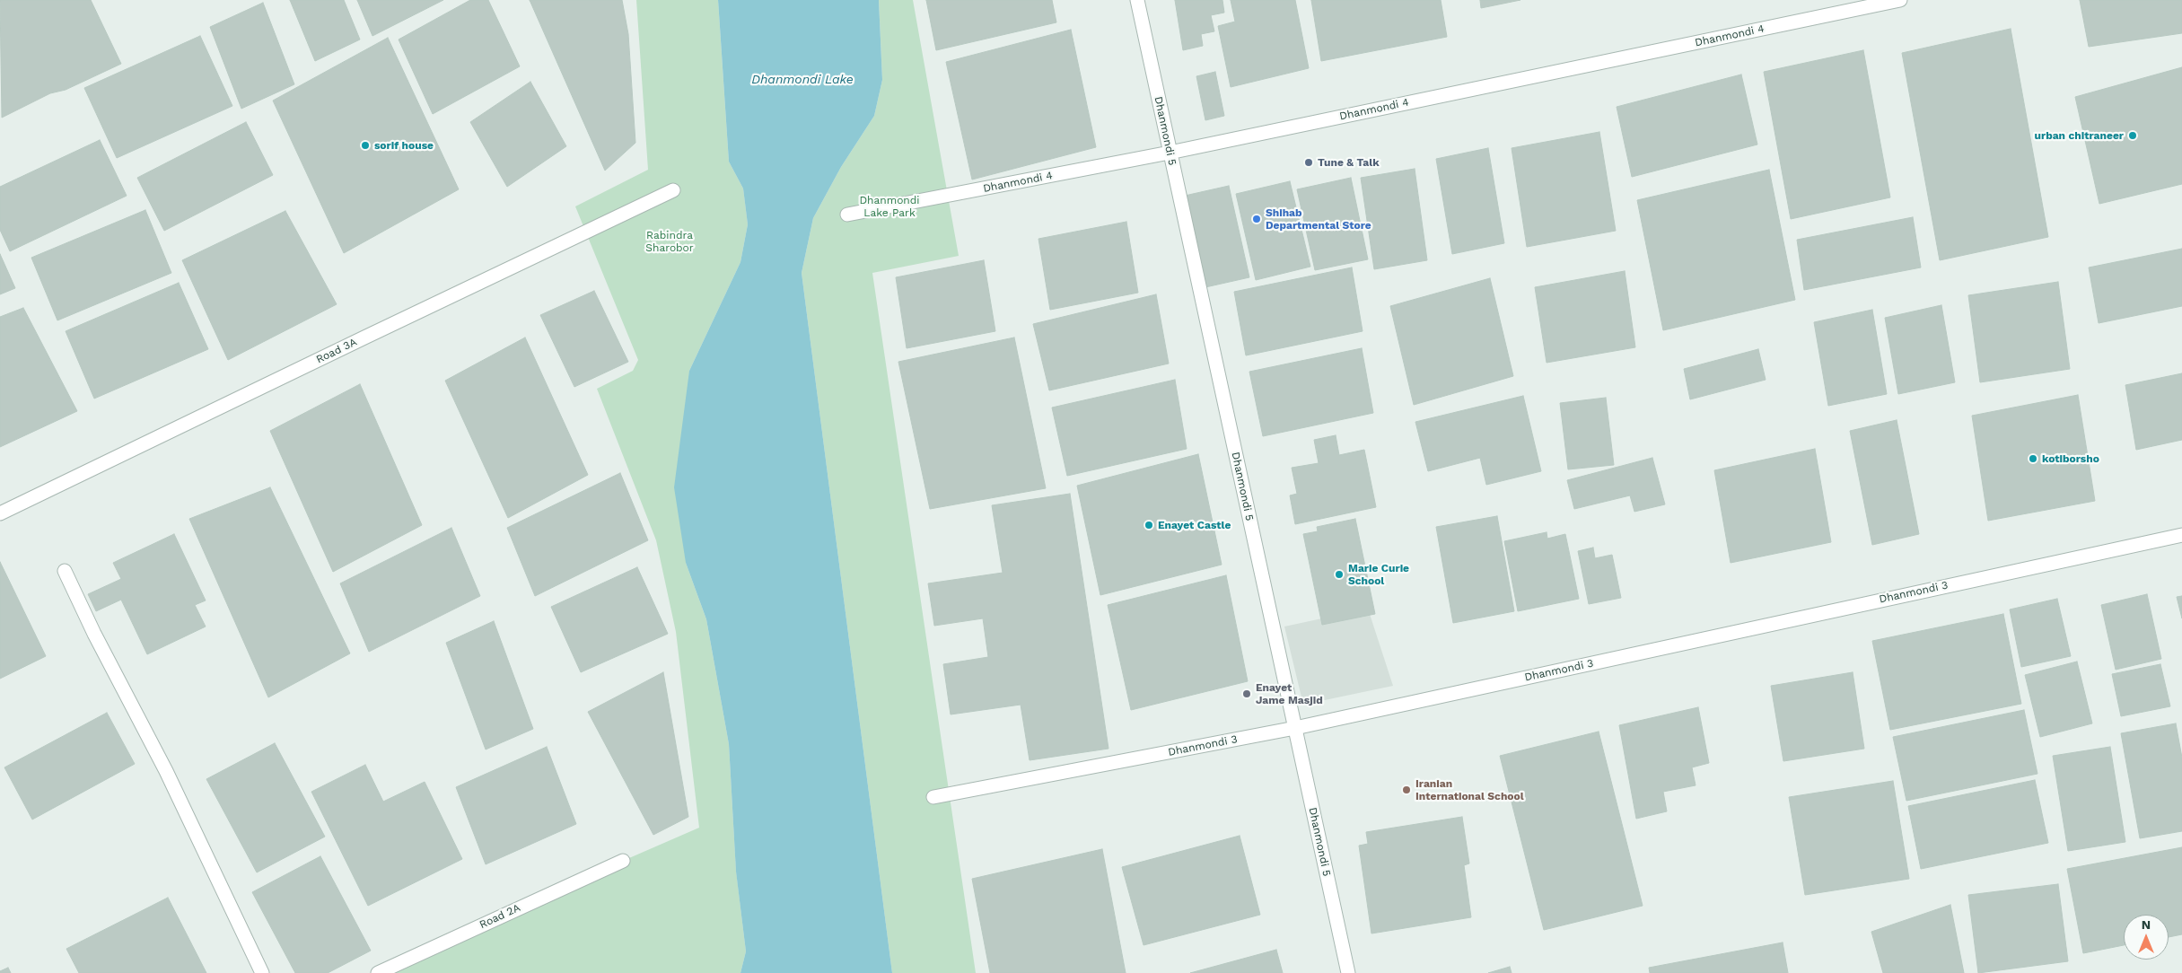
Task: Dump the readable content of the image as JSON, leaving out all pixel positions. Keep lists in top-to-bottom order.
{
  "streets": {
    "street": [
      "Dhanmondi 4",
      "Dhanmondi 5",
      "Road 3A",
      "Dhanmondi 3",
      "Road 2A"
    ]
  },
  "crossings": [
    ["Dhanmondi 4", "Dhanmondi 5"],
    ["Dhanmondi 5", "Dhanmondi 3"]
  ],
  "water": ["Dhanmondi Lake"],
  "parks": ["Dhanmondi Lake Park", "Rabindra Sharobor"],
  "places": [
    "urban chitraneer",
    "sorif house",
    "Tune & Talk",
    "Shihab Departmental Store",
    "kotiborsho",
    "Enayet Castle",
    "Marie Curie School",
    "Enayet Jame Masjid",
    "Iranian International School"
  ],
  "north": "top"
}
